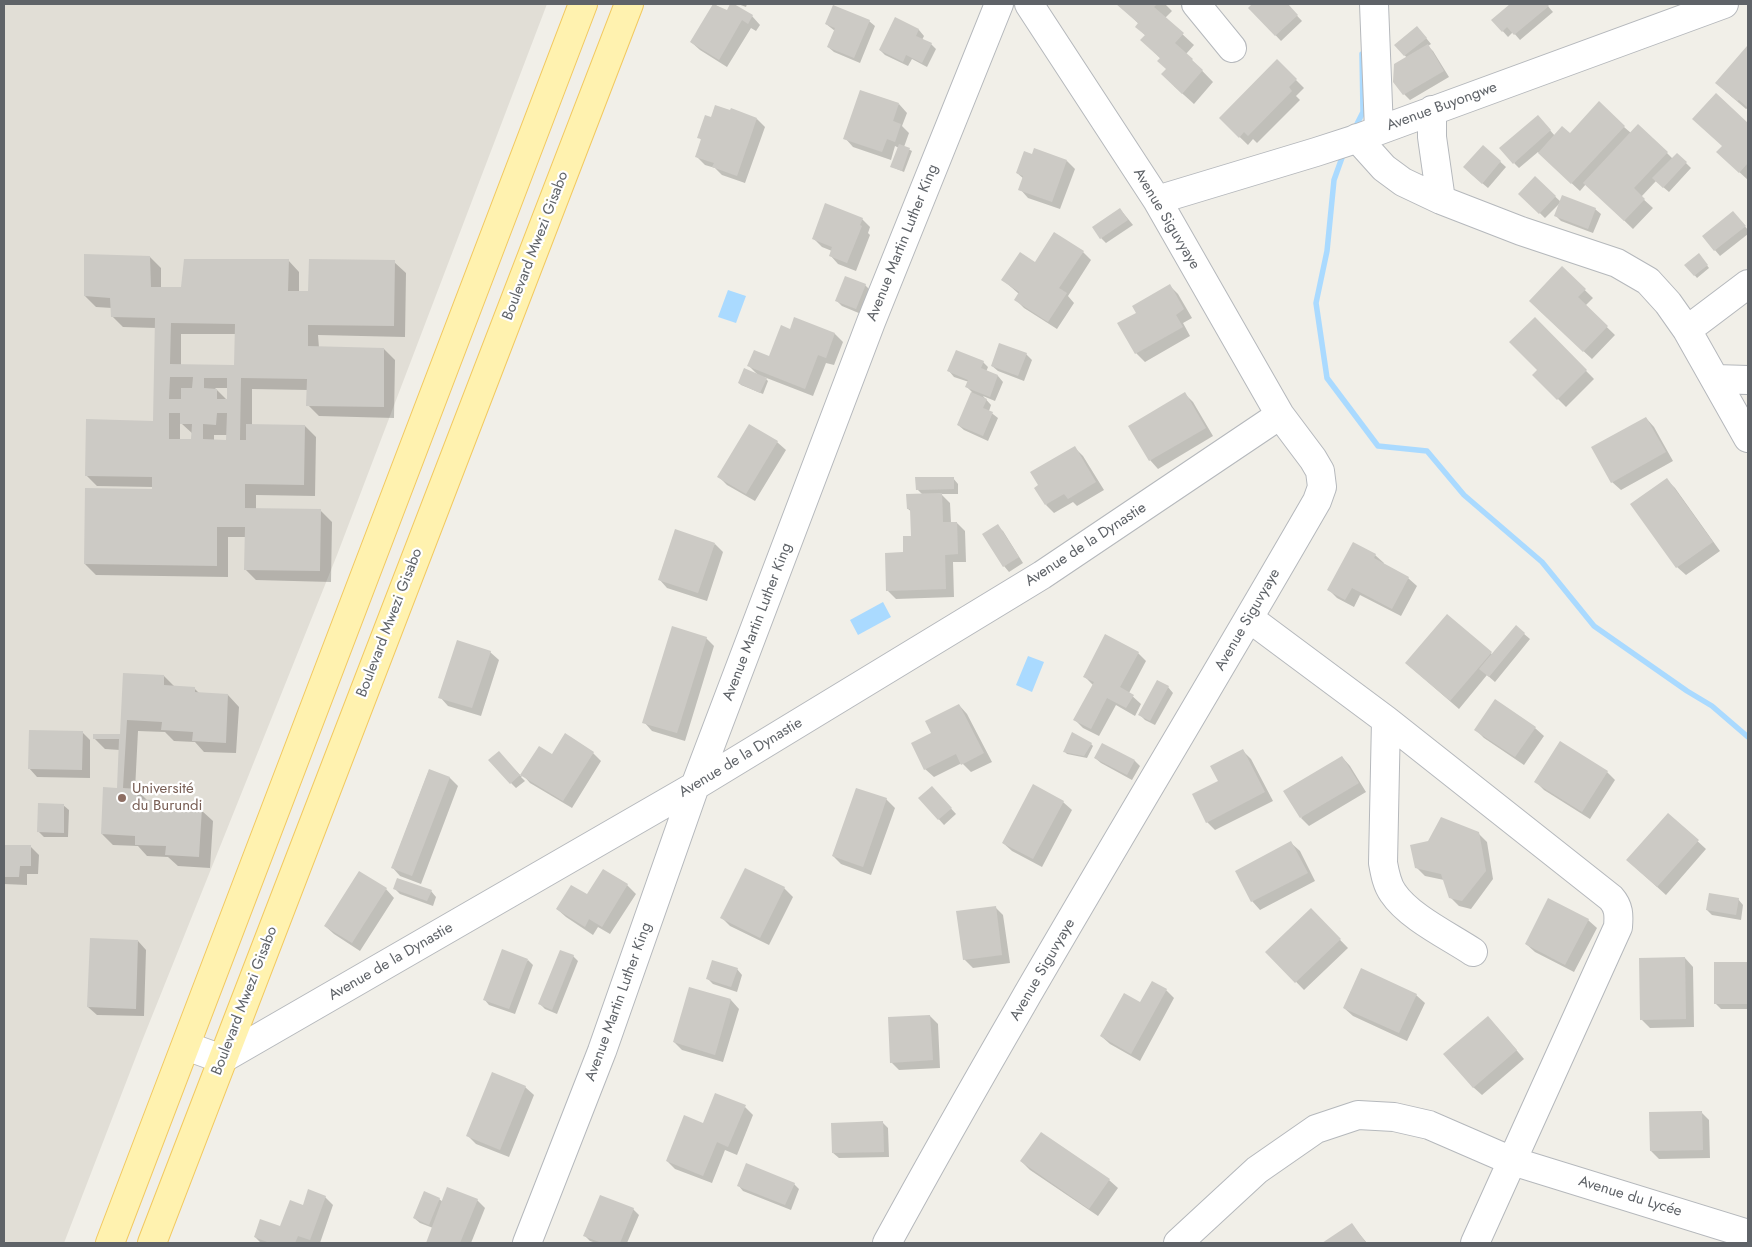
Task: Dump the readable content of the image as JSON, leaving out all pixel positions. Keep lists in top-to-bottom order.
{
  "streets": {
    "main road": ["Boulevard Mwezi Gisabo"],
    "street": [
      "Avenue Buyongwe",
      "Avenue Siguvyaye",
      "Avenue Martin Luther King",
      "Avenue de la Dynastie",
      "Avenue du Lycée"
    ]
  },
  "crossings": [
    ["Avenue Buyongwe", "Avenue Siguvyaye"],
    ["Avenue Siguvyaye", "Avenue de la Dynastie"],
    ["Avenue Martin Luther King", "Avenue de la Dynastie"],
    ["Boulevard Mwezi Gisabo", "Avenue de la Dynastie"]
  ],
  "places": ["Université du Burundi"]
}
